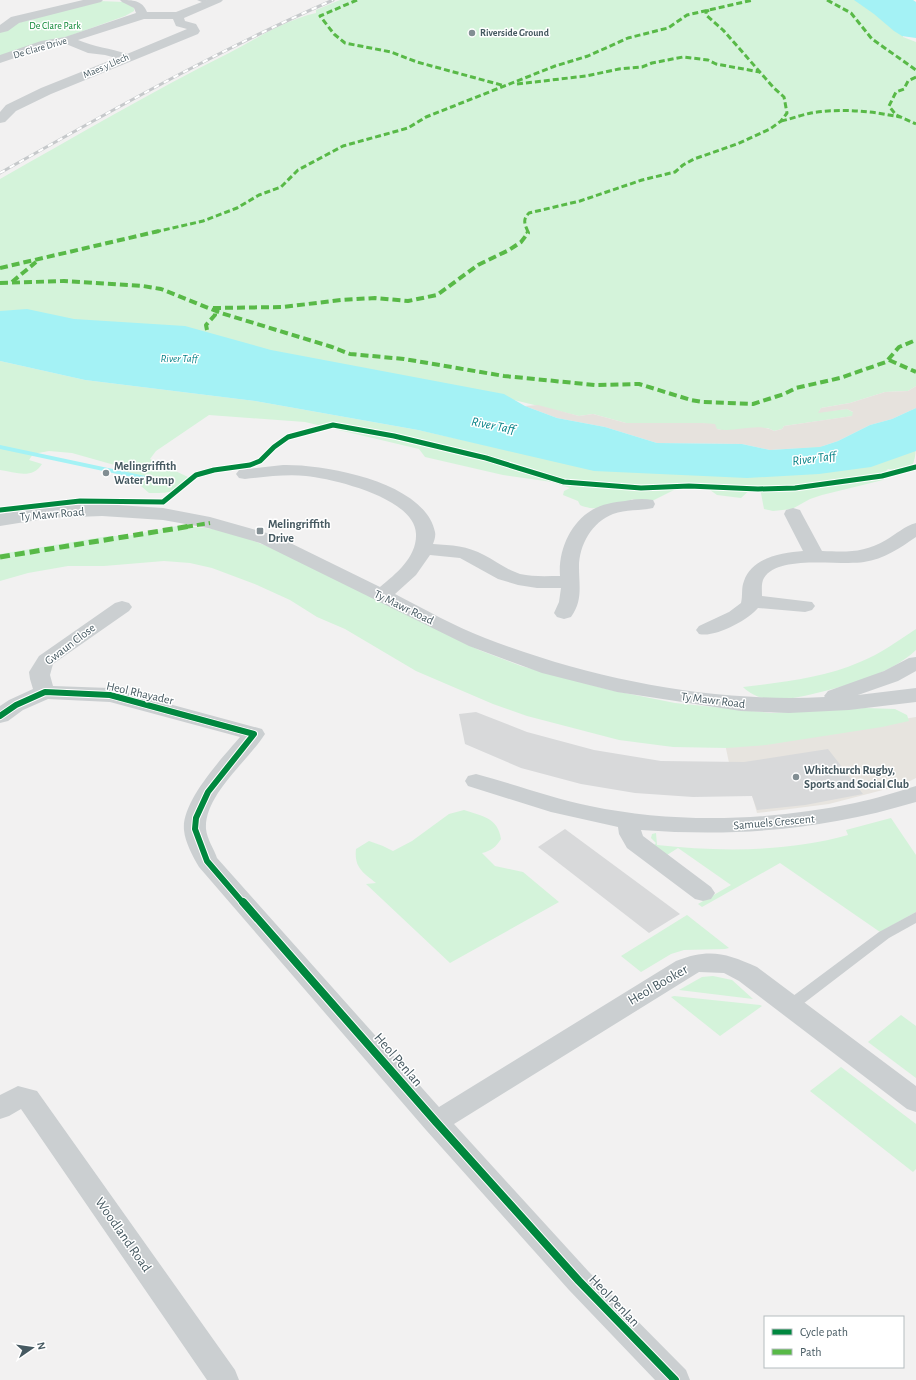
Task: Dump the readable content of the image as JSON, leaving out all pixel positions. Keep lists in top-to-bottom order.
{
  "streets": {
    "street": [
      "De Clare Drive",
      "Maes y Llech",
      "Ty Mawr Road",
      "Gwaun Close",
      "Heol Rhayader",
      "Samuels Crescent",
      "Heol Booker",
      "Heol Penlan",
      "Woodland Road"
    ]
  },
  "crossings": [
    ["De Clare Drive", "Maes y Llech"],
    ["Gwaun Close", "Heol Rhayader"],
    ["Heol Rhayader", "Heol Penlan"],
    ["Heol Booker", "Heol Penlan"]
  ],
  "water": ["River Taff"],
  "parks": ["De Clare Park"],
  "places": {
    "other": ["Riverside Ground", "Melingriffith Water Pump", "Whitchurch Rugby, Sports and Social Club"],
    "transit": ["Melingriffith Drive"]
  },
  "legend": ["Cycle path", "Path"],
  "north": "right"
}
